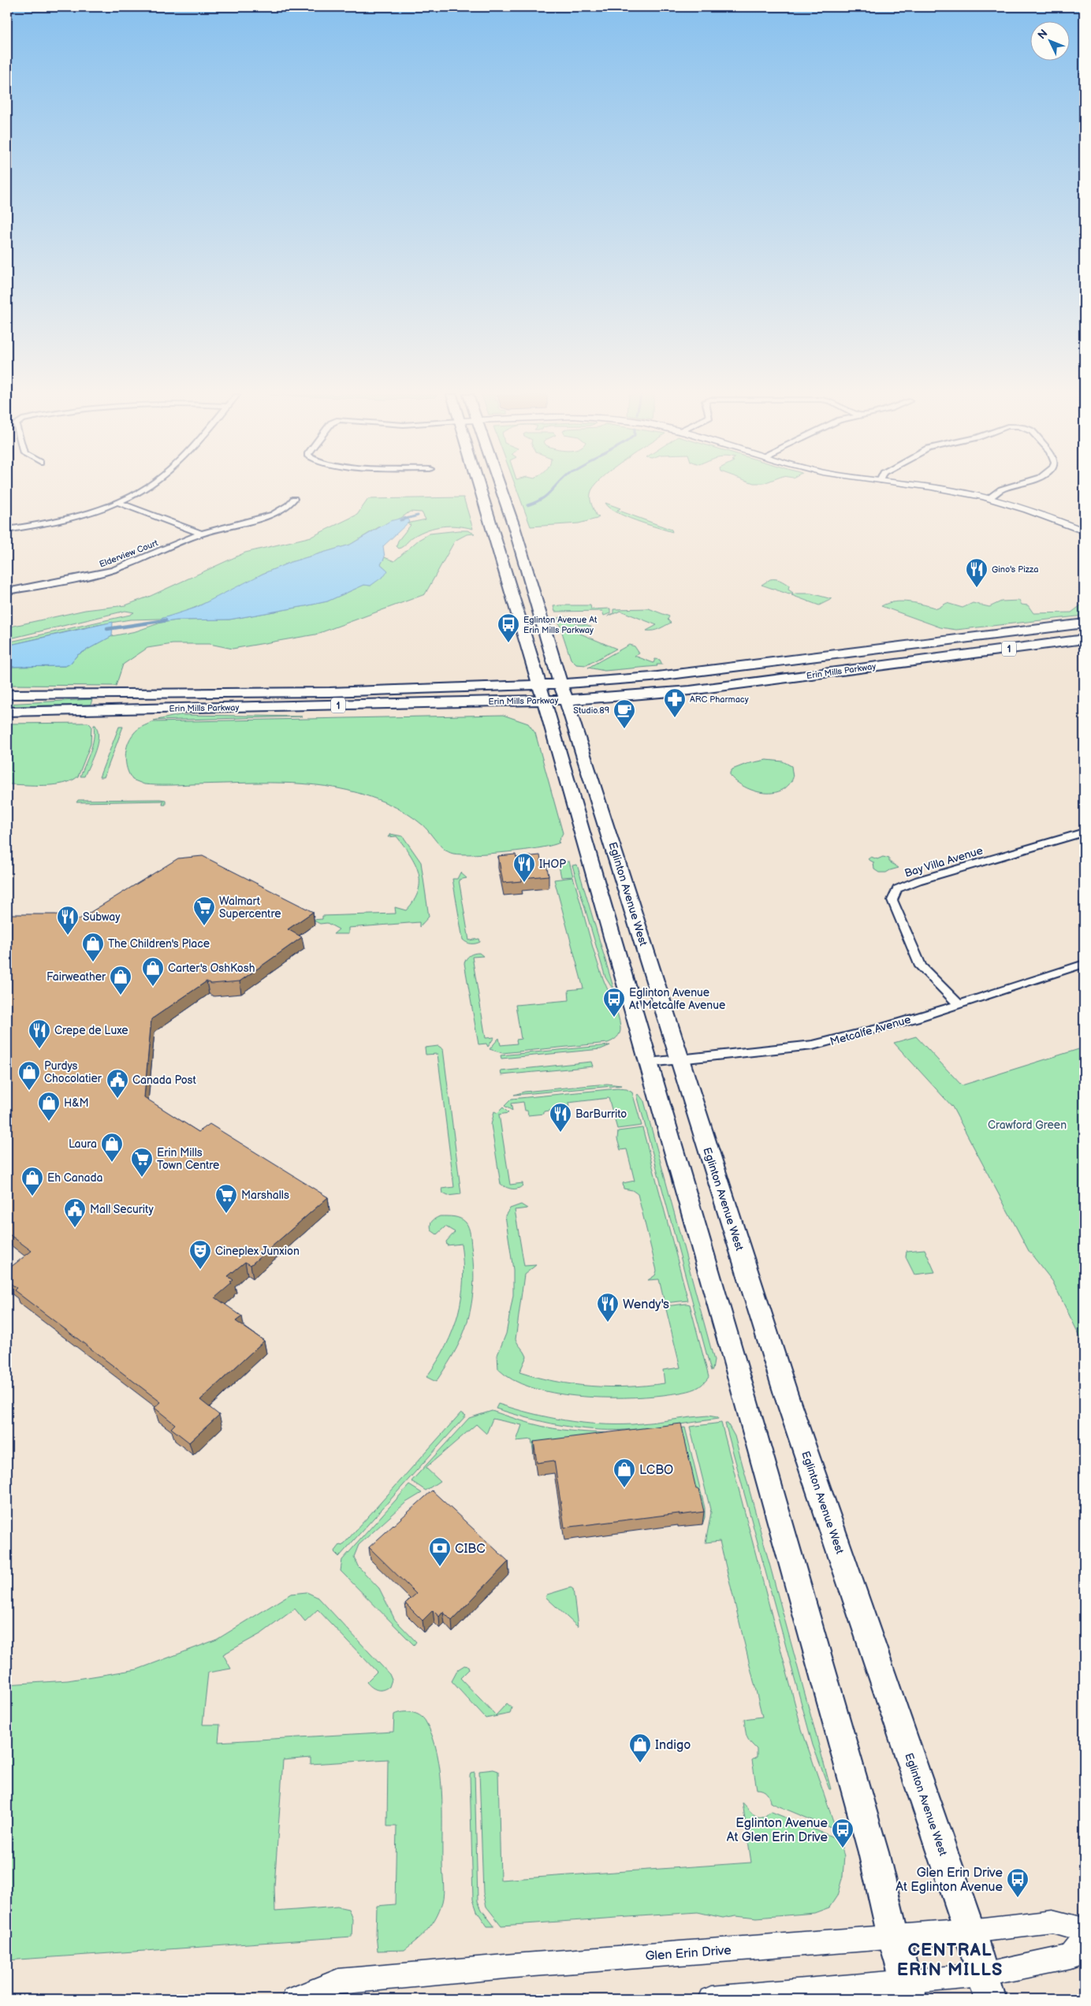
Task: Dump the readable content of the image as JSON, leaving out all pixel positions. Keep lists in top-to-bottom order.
{
  "streets": {
    "main road": ["1", "Erin Mills Parkway", "Eglinton Avenue West"],
    "street": [
      "Elderview Court",
      "Bay Villa Avenue",
      "Metcalfe Avenue",
      "Glen Erin Drive"
    ]
  },
  "crossings": [
    ["Erin Mills Parkway", "Eglinton Avenue West"],
    ["Bay Villa Avenue", "Metcalfe Avenue"],
    ["Eglinton Avenue West", "Metcalfe Avenue"],
    ["Eglinton Avenue West", "Glen Erin Drive"]
  ],
  "districts": ["CENTRAL ERIN MILLS"],
  "parks": ["Crawford Green"],
  "places": {
    "restaurant": [
      "Gino's Pizza",
      "IHOP",
      "Subway",
      "Crepe de Luxe",
      "BarBurrito",
      "Wendy's"
    ],
    "bus stop": [
      "Eglinton Avenue At Erin Mills Parkway",
      "Eglinton Avenue At Metcalfe Avenue",
      "Eglinton Avenue At Glen Erin Drive",
      "Glen Erin Drive At Eglinton Avenue"
    ],
    "pharmacy": ["ARC Pharmacy"],
    "cafe": ["Studio.89"],
    "supermarket": ["Walmart Supercentre", "Erin Mills Town Centre", "Marshalls"],
    "shop": [
      "The Children's Place",
      "Carter's OshKosh",
      "Fairweather",
      "Purdys Chocolatier",
      "H&M",
      "Laura",
      "Eh Canada",
      "LCBO",
      "Indigo"
    ],
    "public building": ["Canada Post", "Mall Security"],
    "theatre": ["Cineplex Junxion"],
    "bank": ["CIBC"]
  },
  "north": "top left"
}
